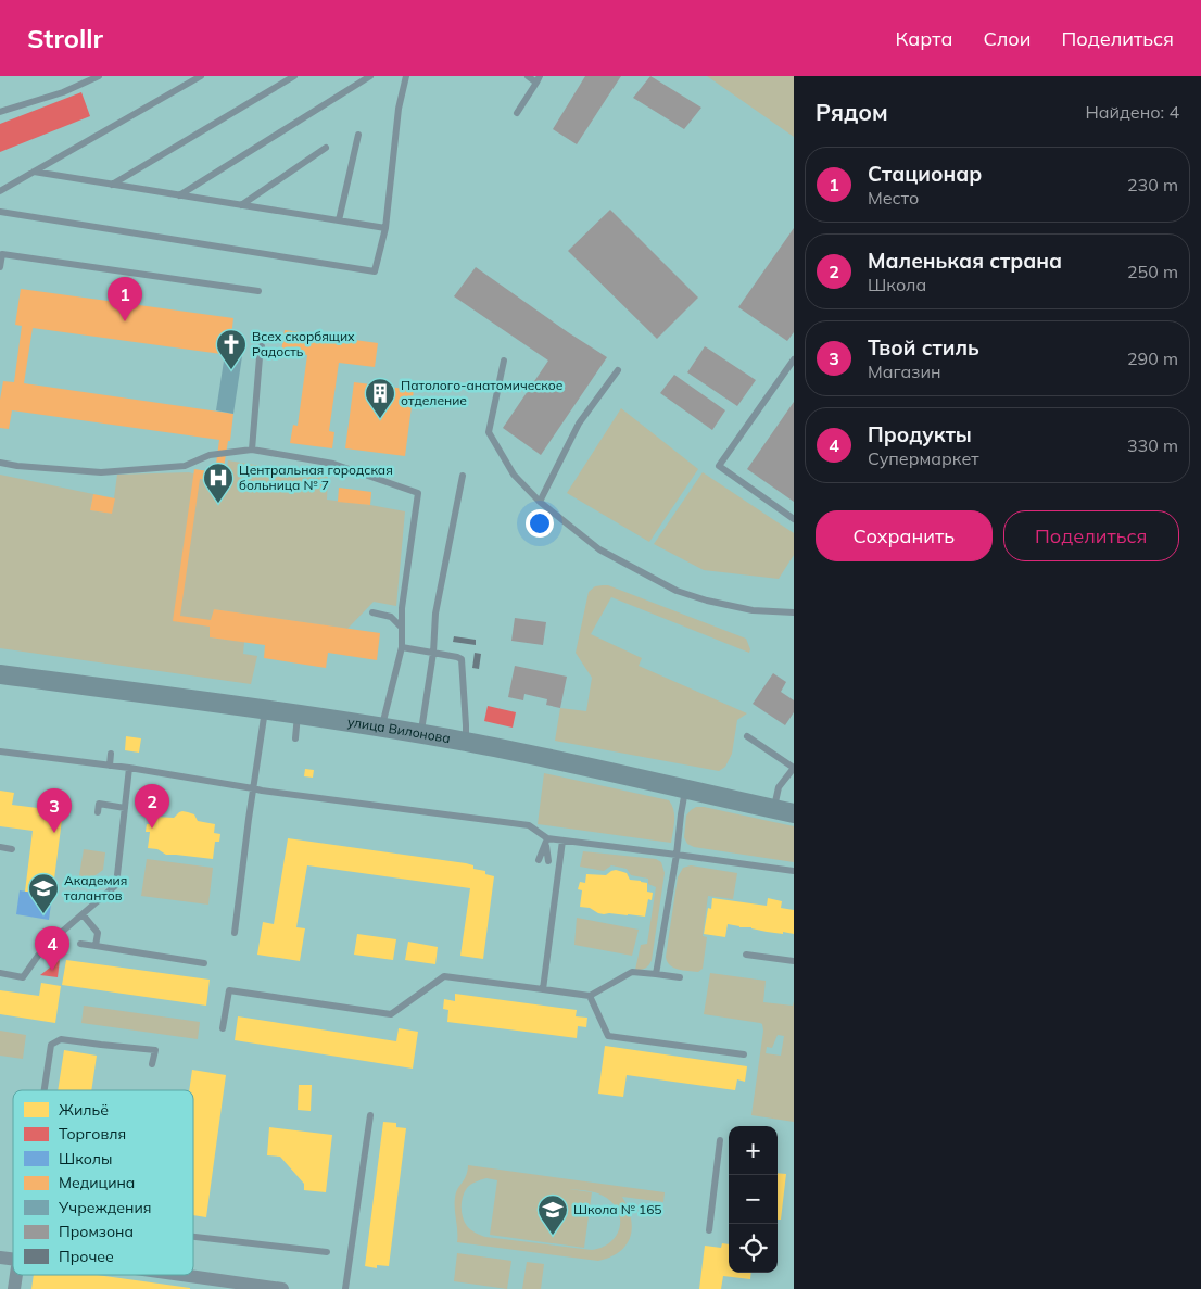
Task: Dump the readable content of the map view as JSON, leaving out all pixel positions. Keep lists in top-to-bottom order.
{
  "streets": {
    "street": ["улица Вилонова"]
  },
  "places": {
    "church": ["Всех скорбящих Радость"],
    "building": ["Патолого-анатомическое отделение"],
    "hospital": ["Центральная городская больница № 7"],
    "school or university": ["Академия талантов", "Школа № 165"]
  },
  "legend": [
    "Жильё",
    "Торговля",
    "Школы",
    "Медицина",
    "Учреждения",
    "Промзона",
    "Прочее"
  ],
  "page": {
    "header": "Strollr",
    "nav": ["Карта", "Слои", "Поделиться"],
    "heading": ["Рядом", "Найдено: 4"],
    "list": [
      {
        "mark": "1",
        "name": "Стационар",
        "note": "Место",
        "value": "230 m"
      },
      {
        "mark": "2",
        "name": "Маленькая страна",
        "note": "Школа",
        "value": "250 m"
      },
      {
        "mark": "3",
        "name": "Твой стиль",
        "note": "Магазин",
        "value": "290 m"
      },
      {
        "mark": "4",
        "name": "Продукты",
        "note": "Супермаркет",
        "value": "330 m"
      }
    ],
    "pins": [
      "1",
      "2",
      "3",
      "4"
    ],
    "buttons": ["Сохранить", "Поделиться"],
    "map_buttons": ["+", "−"]
  }
}
